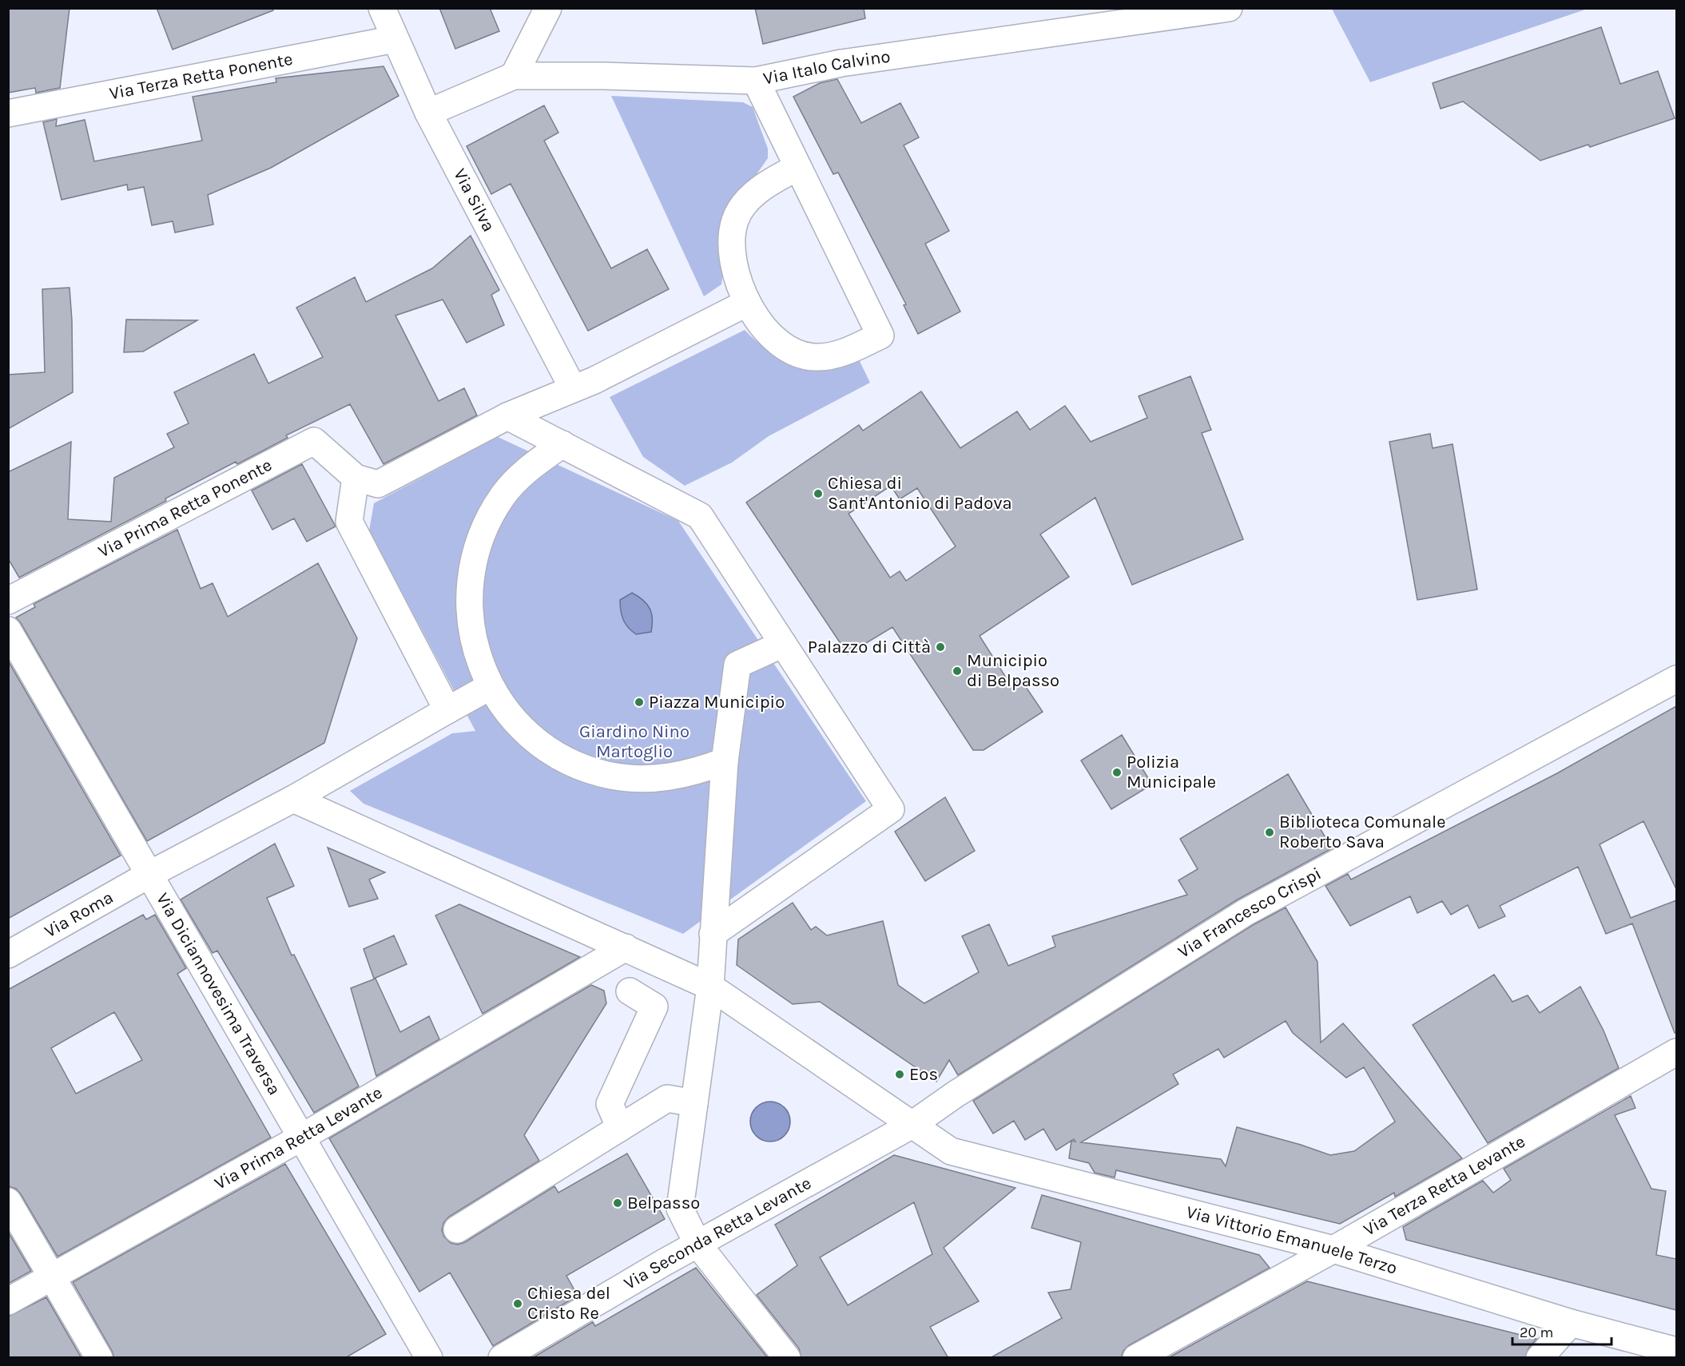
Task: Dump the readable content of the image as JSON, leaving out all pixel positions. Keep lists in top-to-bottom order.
{
  "streets": {
    "street": [
      "Via Italo Calvino",
      "Via Terza Retta Ponente",
      "Via Silva",
      "Via Prima Retta Ponente",
      "Via Francesco Crispi",
      "Via Roma",
      "Via Diciannovesima Traversa",
      "Via Prima Retta Levante",
      "Via Terza Retta Levante",
      "Via Seconda Retta Levante",
      "Via Vittorio Emanuele Terzo"
    ]
  },
  "crossings": [
    ["Via Italo Calvino", "Via Silva"],
    ["Via Terza Retta Ponente", "Via Silva"],
    ["Via Francesco Crispi", "Via Seconda Retta Levante"],
    ["Via Francesco Crispi", "Via Vittorio Emanuele Terzo"],
    ["Via Roma", "Via Diciannovesima Traversa"],
    ["Via Roma", "Via Vittorio Emanuele Terzo"],
    ["Via Diciannovesima Traversa", "Via Prima Retta Levante"],
    ["Via Prima Retta Levante", "Via Vittorio Emanuele Terzo"],
    ["Via Terza Retta Levante", "Via Vittorio Emanuele Terzo"],
    ["Via Seconda Retta Levante", "Via Vittorio Emanuele Terzo"]
  ],
  "parks": ["Giardino Nino Martoglio"],
  "places": [
    "Chiesa di Sant'Antonio di Padova",
    "Palazzo di Città",
    "Municipio di Belpasso",
    "Piazza Municipio",
    "Polizia Municipale",
    "Biblioteca Comunale Roberto Sava",
    "Eos",
    "Belpasso",
    "Chiesa del Cristo Re"
  ],
  "scale_bar": "20 m"
}
